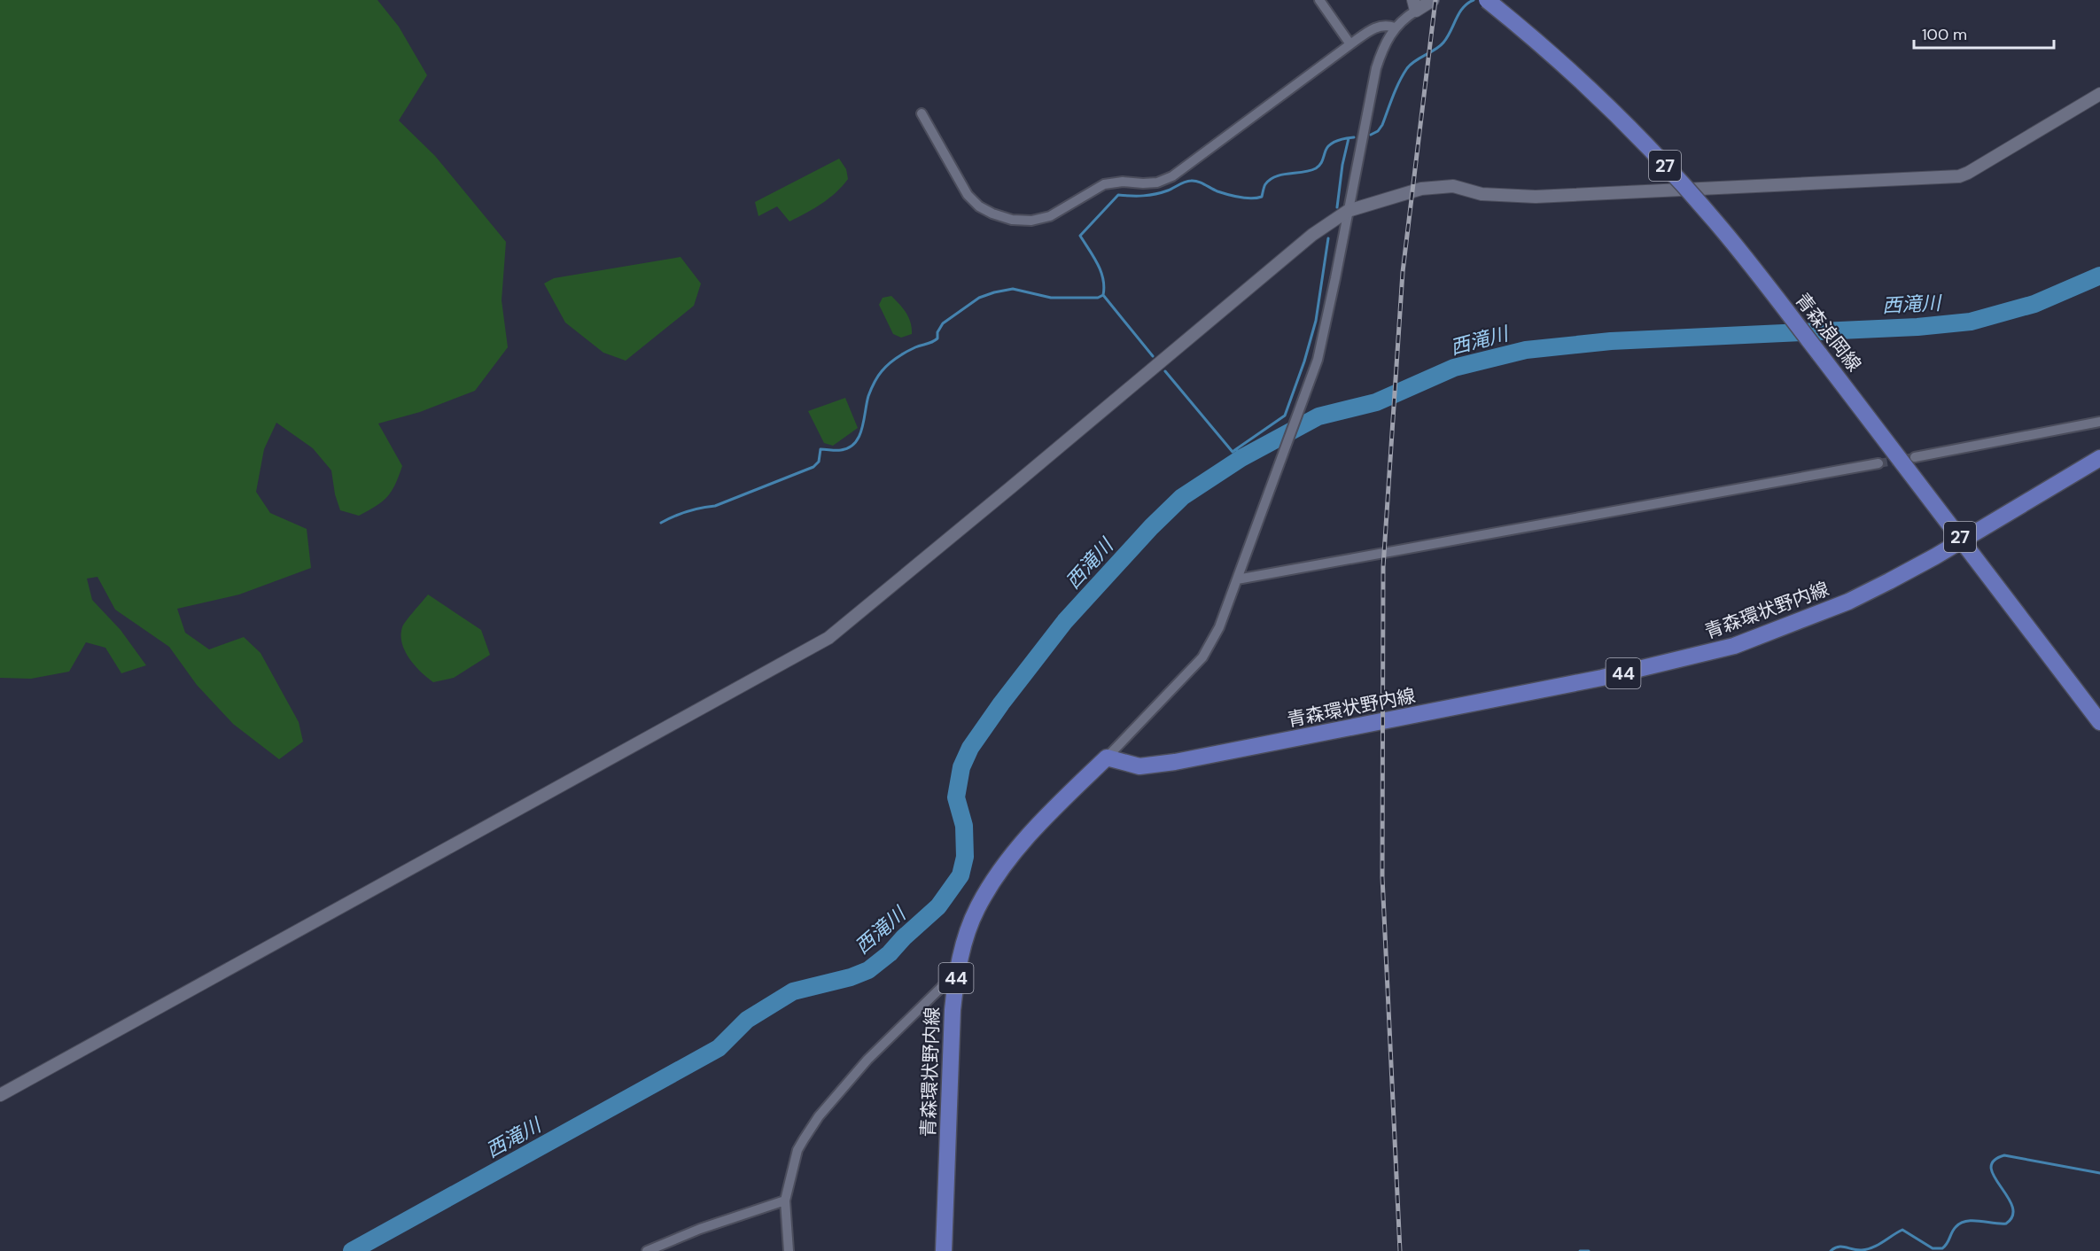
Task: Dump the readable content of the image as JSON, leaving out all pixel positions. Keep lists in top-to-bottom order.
{
  "streets": {
    "main road": [
      "27",
      "青森浪岡線",
      "青森環状野内線",
      "44"
    ]
  },
  "crossings": [
    ["青森浪岡線", "青森環状野内線"]
  ],
  "water": ["西滝川"],
  "scale_bar": "100 m"
}
